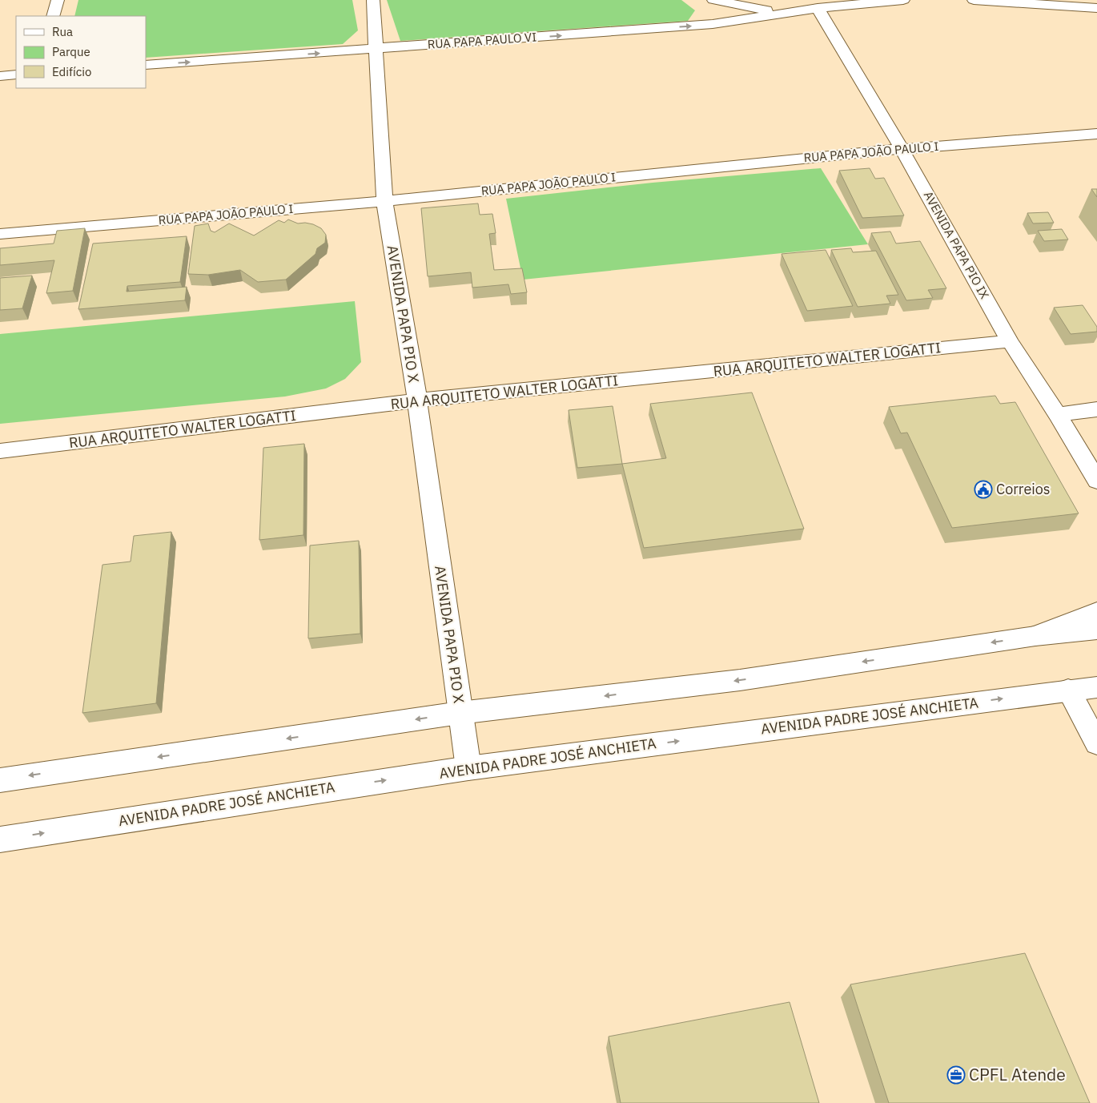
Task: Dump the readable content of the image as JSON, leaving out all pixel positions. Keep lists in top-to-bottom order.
{
  "streets": {
    "main road": [
      "RUA PAPA PAULO VI",
      "RUA PAPA JOÃO PAULO I",
      "AVENIDA PAPA PIO IX",
      "AVENIDA PAPA PIO X",
      "RUA ARQUITETO WALTER LOGATTI",
      "AVENIDA PADRE JOSÉ ANCHIETA"
    ]
  },
  "crossings": [
    ["RUA PAPA PAULO VI", "AVENIDA PAPA PIO IX"],
    ["RUA PAPA PAULO VI", "AVENIDA PAPA PIO X"],
    ["RUA PAPA JOÃO PAULO I", "AVENIDA PAPA PIO IX"],
    ["RUA PAPA JOÃO PAULO I", "AVENIDA PAPA PIO X"],
    ["AVENIDA PAPA PIO IX", "RUA ARQUITETO WALTER LOGATTI"],
    ["AVENIDA PAPA PIO X", "RUA ARQUITETO WALTER LOGATTI"],
    ["AVENIDA PAPA PIO X", "AVENIDA PADRE JOSÉ ANCHIETA"]
  ],
  "one_way": ["RUA PAPA PAULO VI"],
  "places": {
    "public building": ["Correios"],
    "office": ["CPFL Atende"]
  },
  "legend": ["Rua", "Parque", "Edifício"]
}
